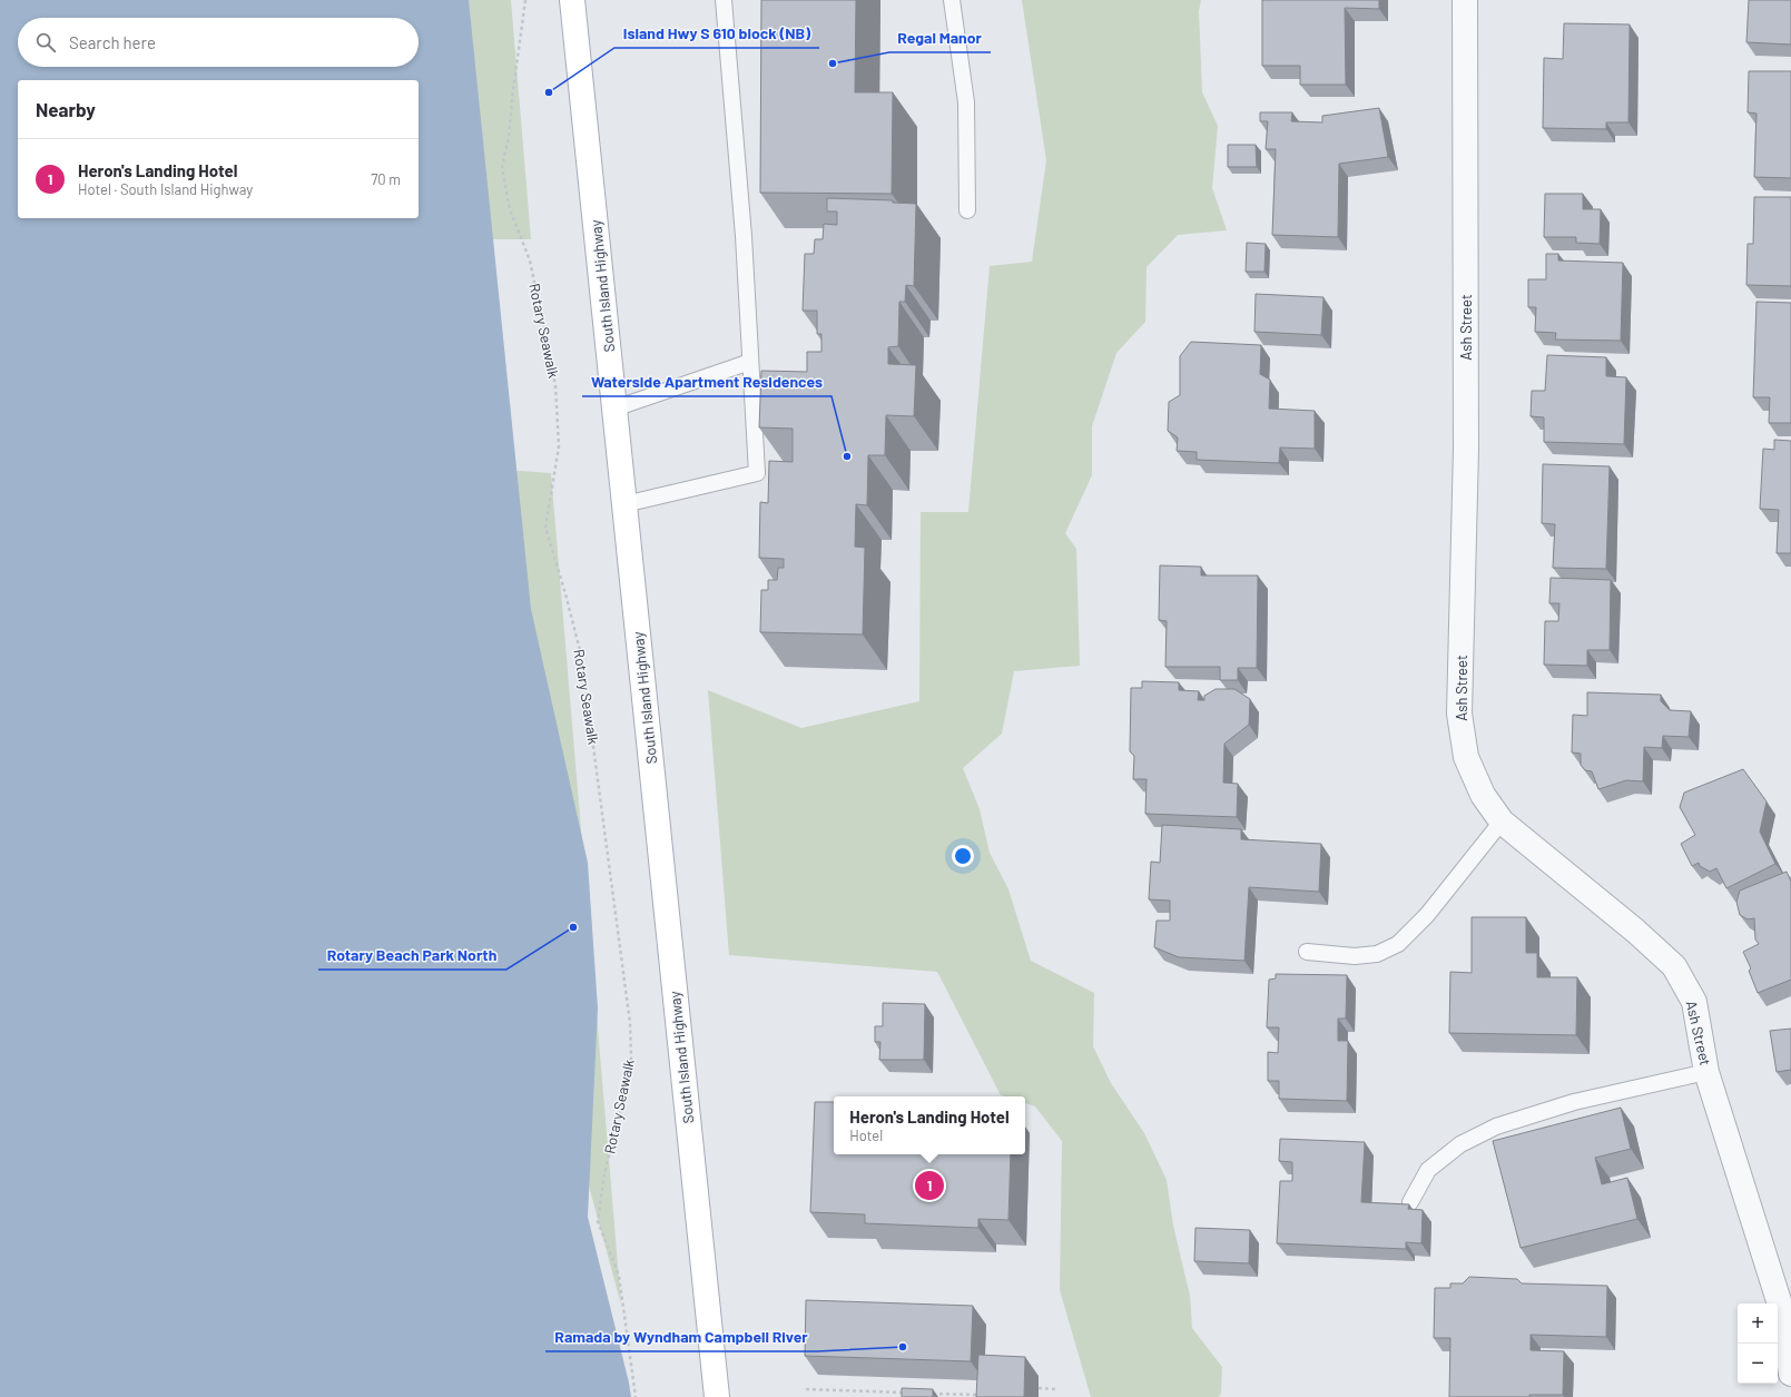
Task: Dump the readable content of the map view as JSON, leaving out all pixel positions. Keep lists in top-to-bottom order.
{
  "streets": {
    "main road": ["South Island Highway"],
    "street": ["Ash Street"],
    "path": ["Rotary Seawalk"]
  },
  "places": [
    "Regal Manor",
    "Island Hwy S 610 block (NB)",
    "Waterside Apartment Residences",
    "Rotary Beach Park North",
    "Ramada by Wyndham Campbell River"
  ],
  "page": {
    "search": "Search here",
    "heading": "Nearby",
    "list": [
      {
        "mark": "1",
        "name": "Heron's Landing Hotel",
        "note": "Hotel · South Island Highway",
        "value": "70 m"
      }
    ],
    "popup": ["Heron's Landing Hotel", "Hotel"],
    "pins": "1",
    "map_buttons": ["+", "−"]
  }
}
